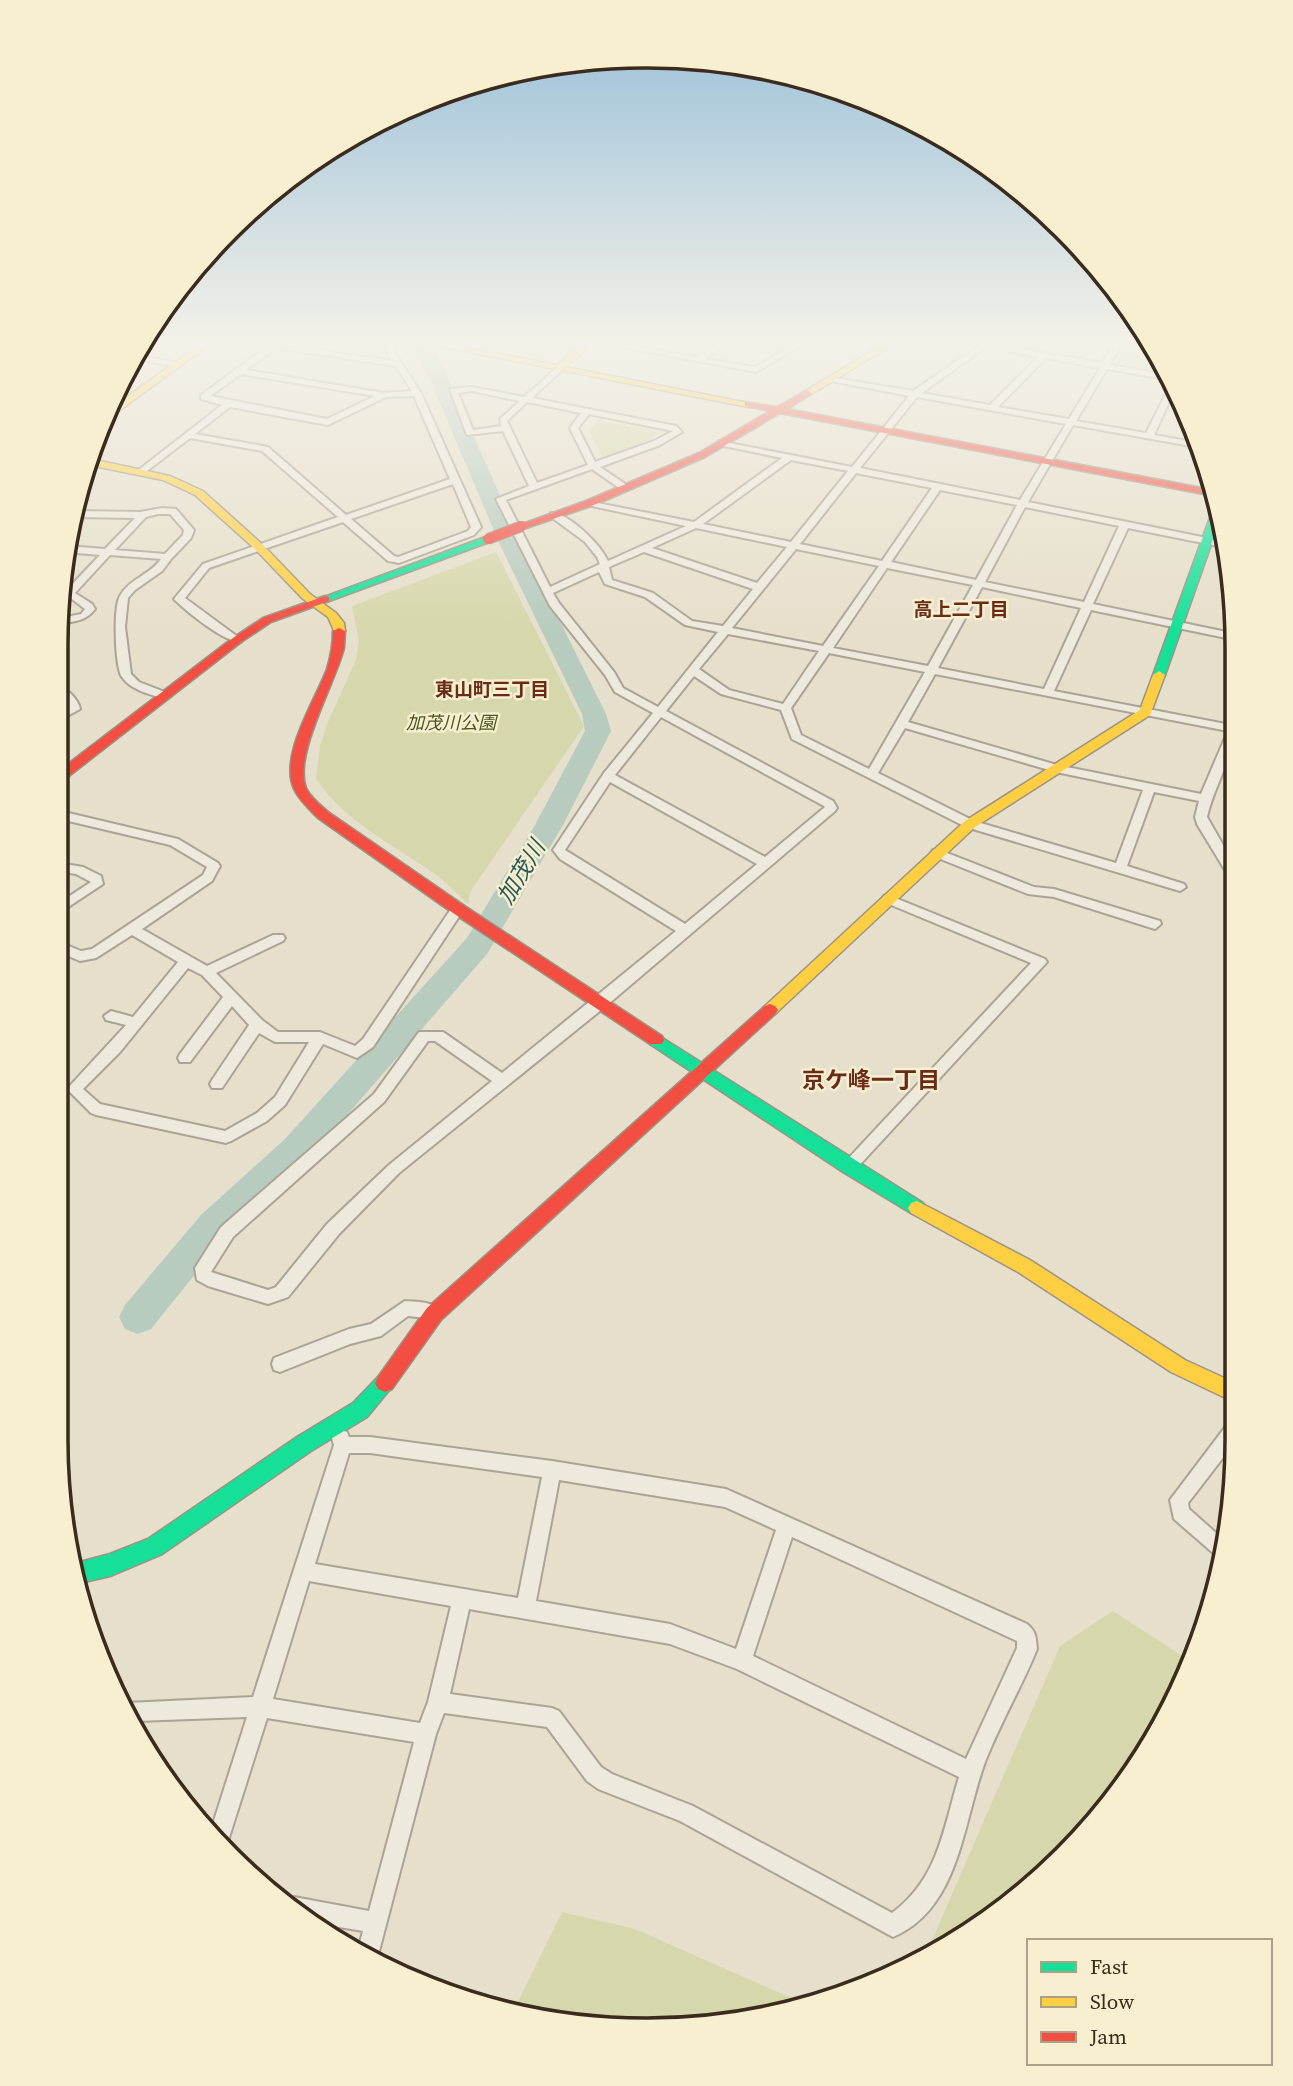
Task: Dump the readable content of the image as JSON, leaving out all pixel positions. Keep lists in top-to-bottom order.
{
  "districts": ["高上二丁目", "東山町三丁目", "京ケ峰一丁目"],
  "water": ["加茂川"],
  "parks": ["加茂川公園"],
  "legend": ["Fast", "Slow", "Jam"]
}
